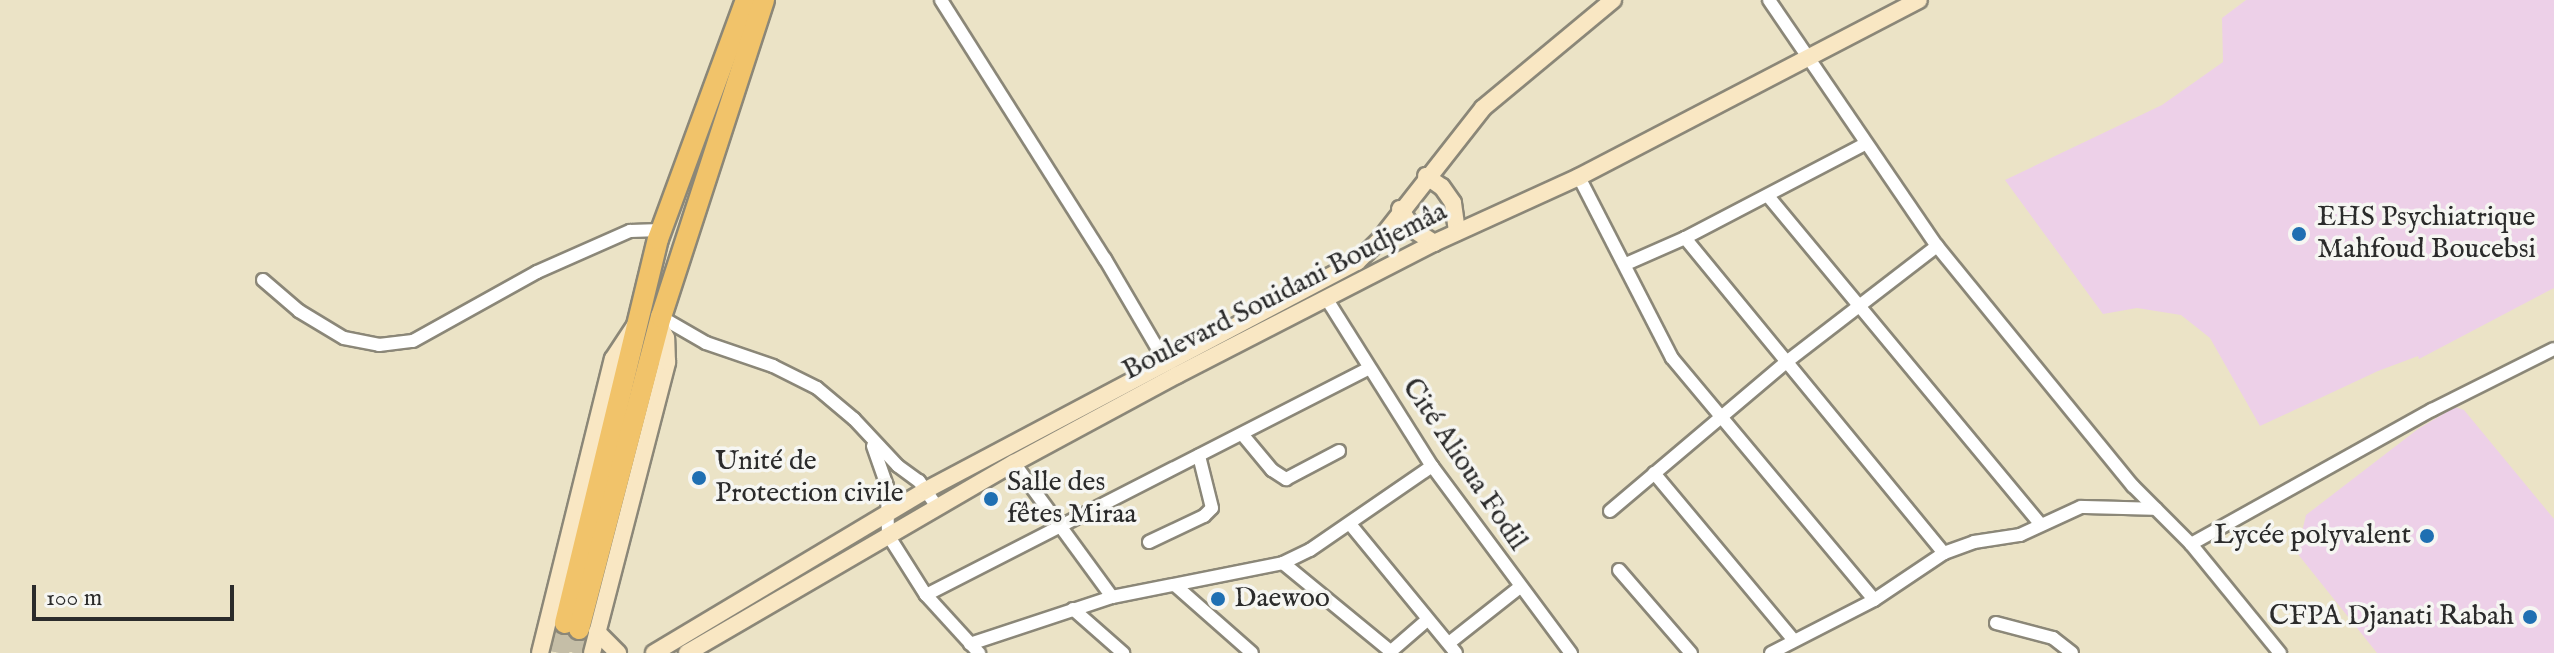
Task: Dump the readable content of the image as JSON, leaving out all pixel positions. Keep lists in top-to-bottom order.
{
  "streets": {
    "main road": ["Boulevard Souidani Boudjemâa"],
    "street": ["Cité Alioua Fodil"]
  },
  "crossings": [
    ["Boulevard Souidani Boudjemâa", "Cité Alioua Fodil"]
  ],
  "places": [
    "EHS Psychiatrique Mahfoud Boucebsi",
    "Unité de Protection civile",
    "Salle des fêtes Miraa",
    "Lycée polyvalent",
    "Daewoo",
    "CFPA Djanati Rabah"
  ],
  "scale_bar": "100 m"
}
